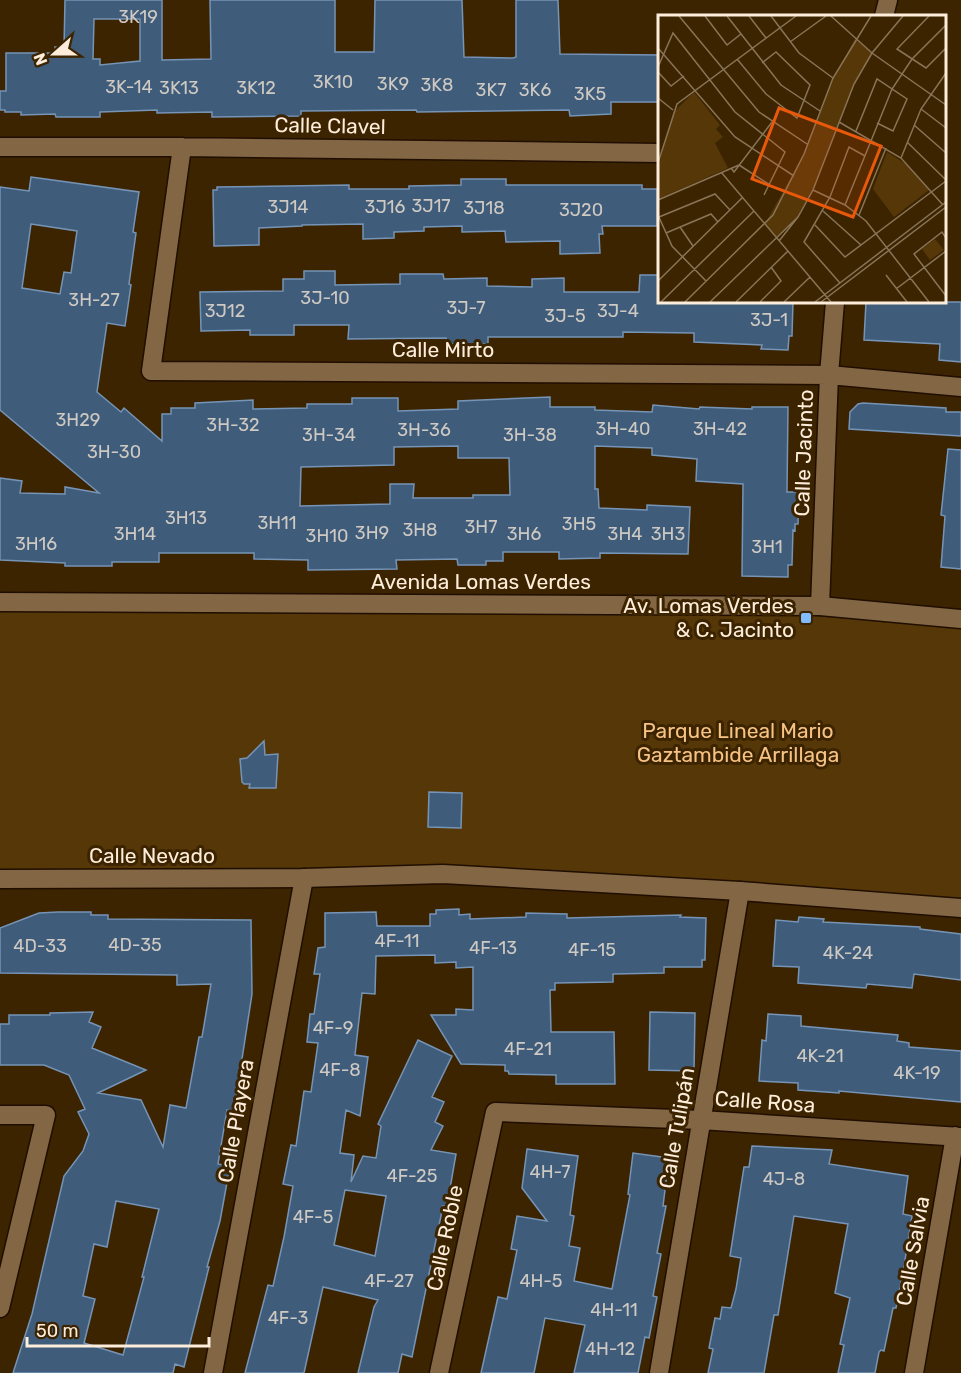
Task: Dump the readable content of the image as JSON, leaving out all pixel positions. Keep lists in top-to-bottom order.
{
  "streets": {
    "street": [
      "Calle Clavel",
      "Calle Mirto",
      "Calle Jacinto",
      "Avenida Lomas Verdes",
      "Calle Nevado",
      "Calle Rosa",
      "Calle Playera",
      "Calle Tulipán",
      "Calle Roble",
      "Calle Salvia"
    ]
  },
  "crossings": [
    ["Calle Clavel", "Calle Mirto"],
    ["Calle Mirto", "Calle Jacinto"],
    ["Calle Jacinto", "Avenida Lomas Verdes"],
    ["Calle Nevado", "Calle Playera"],
    ["Calle Nevado", "Calle Tulipán"],
    ["Calle Rosa", "Calle Tulipán"],
    ["Calle Rosa", "Calle Roble"],
    ["Calle Rosa", "Calle Salvia"]
  ],
  "parks": ["Parque Lineal Mario Gaztambide Arrillaga"],
  "places": {
    "transit": ["Av. Lomas Verdes & C. Jacinto"]
  },
  "house_numbers": [
    "3K19",
    "3K10",
    "3K9",
    "3K8",
    "3K-14",
    "3K13",
    "3K12",
    "3K7",
    "3K6",
    "3K5",
    "3J17",
    "3J14",
    "3J16",
    "3J18",
    "3J20",
    "3J-10",
    "3H-27",
    "3J-7",
    "3J12",
    "3J-4",
    "3J-5",
    "3J-1",
    "3H29",
    "3H-32",
    "3H-40",
    "3H-42",
    "3H-36",
    "3H-34",
    "3H-38",
    "3H-30",
    "3H13",
    "3H11",
    "3H5",
    "3H7",
    "3H8",
    "3H9",
    "3H14",
    "3H6",
    "3H4",
    "3H3",
    "3H10",
    "3H16",
    "3H1",
    "4F-11",
    "4D-35",
    "4D-33",
    "4F-13",
    "4F-15",
    "4K-24",
    "4F-9",
    "4F-21",
    "4K-21",
    "4F-8",
    "4K-19",
    "4H-7",
    "4F-25",
    "4J-8",
    "4F-5",
    "4F-27",
    "4H-5",
    "4H-11",
    "4F-3",
    "4H-12"
  ],
  "scale_bar": "50 m",
  "north": "left"
}
